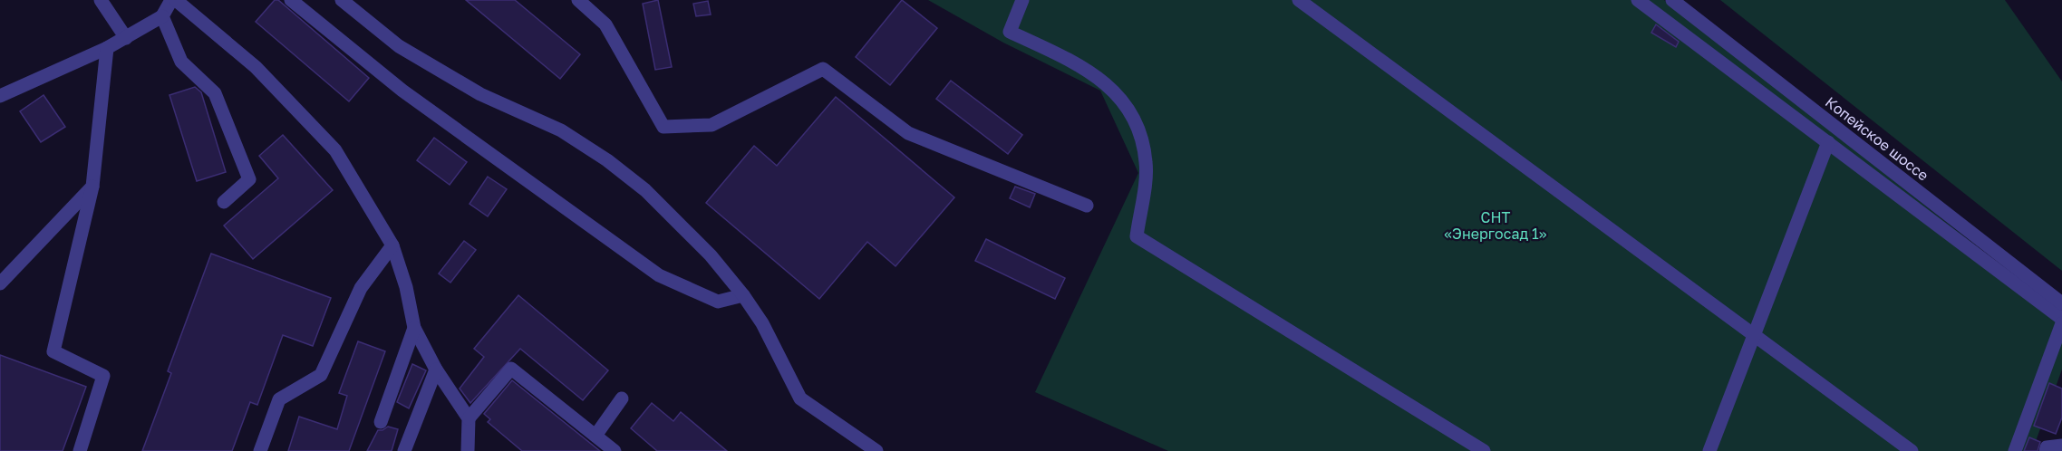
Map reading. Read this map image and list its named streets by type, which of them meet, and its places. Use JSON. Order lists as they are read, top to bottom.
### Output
{
  "streets": {
    "street": ["Копейское шоссе"]
  },
  "parks": ["СНТ «Энергосад 1»"]
}
